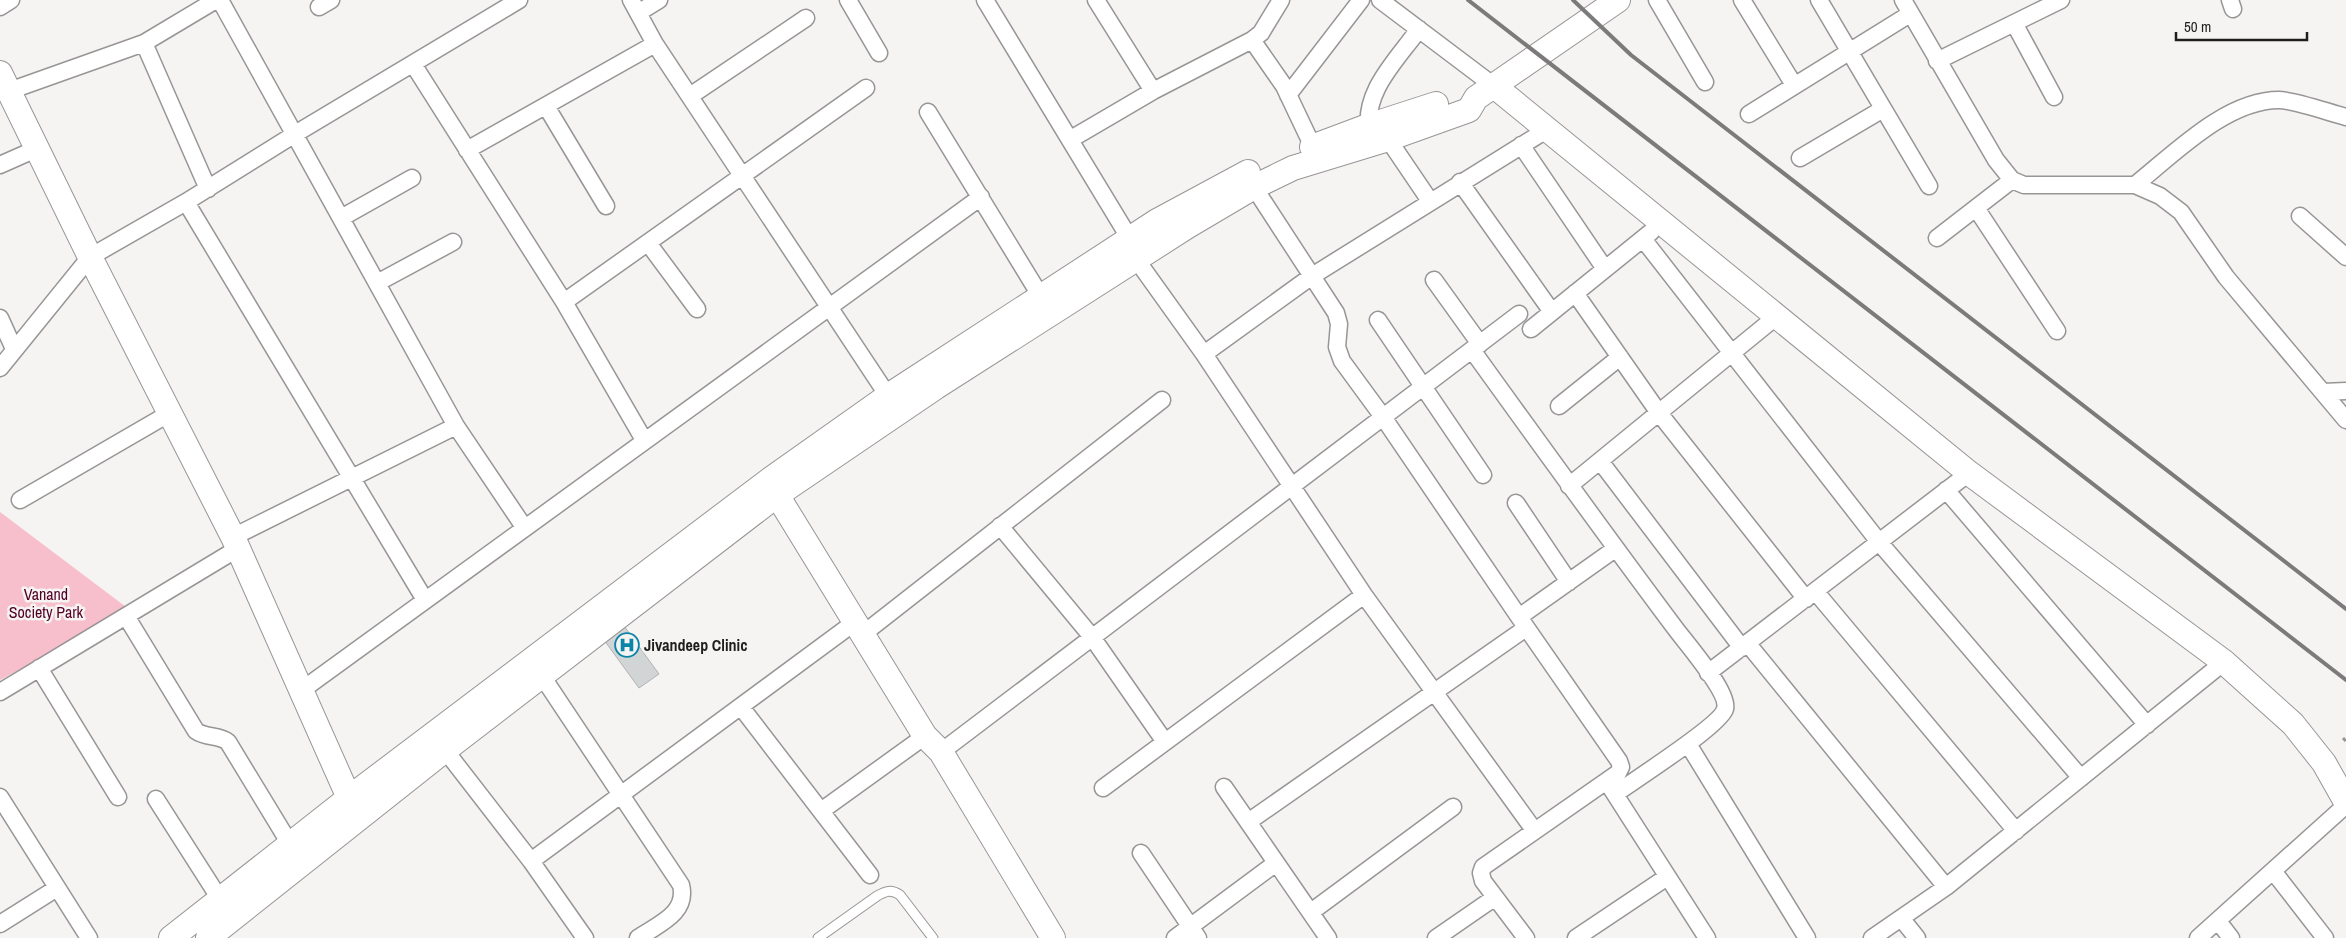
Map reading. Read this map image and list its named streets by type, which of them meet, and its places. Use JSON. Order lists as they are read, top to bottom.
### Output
{
  "parks": ["Vanand Society Park"],
  "places": {
    "hospital": ["Jivandeep Clinic"]
  },
  "scale_bar": "50 m"
}
